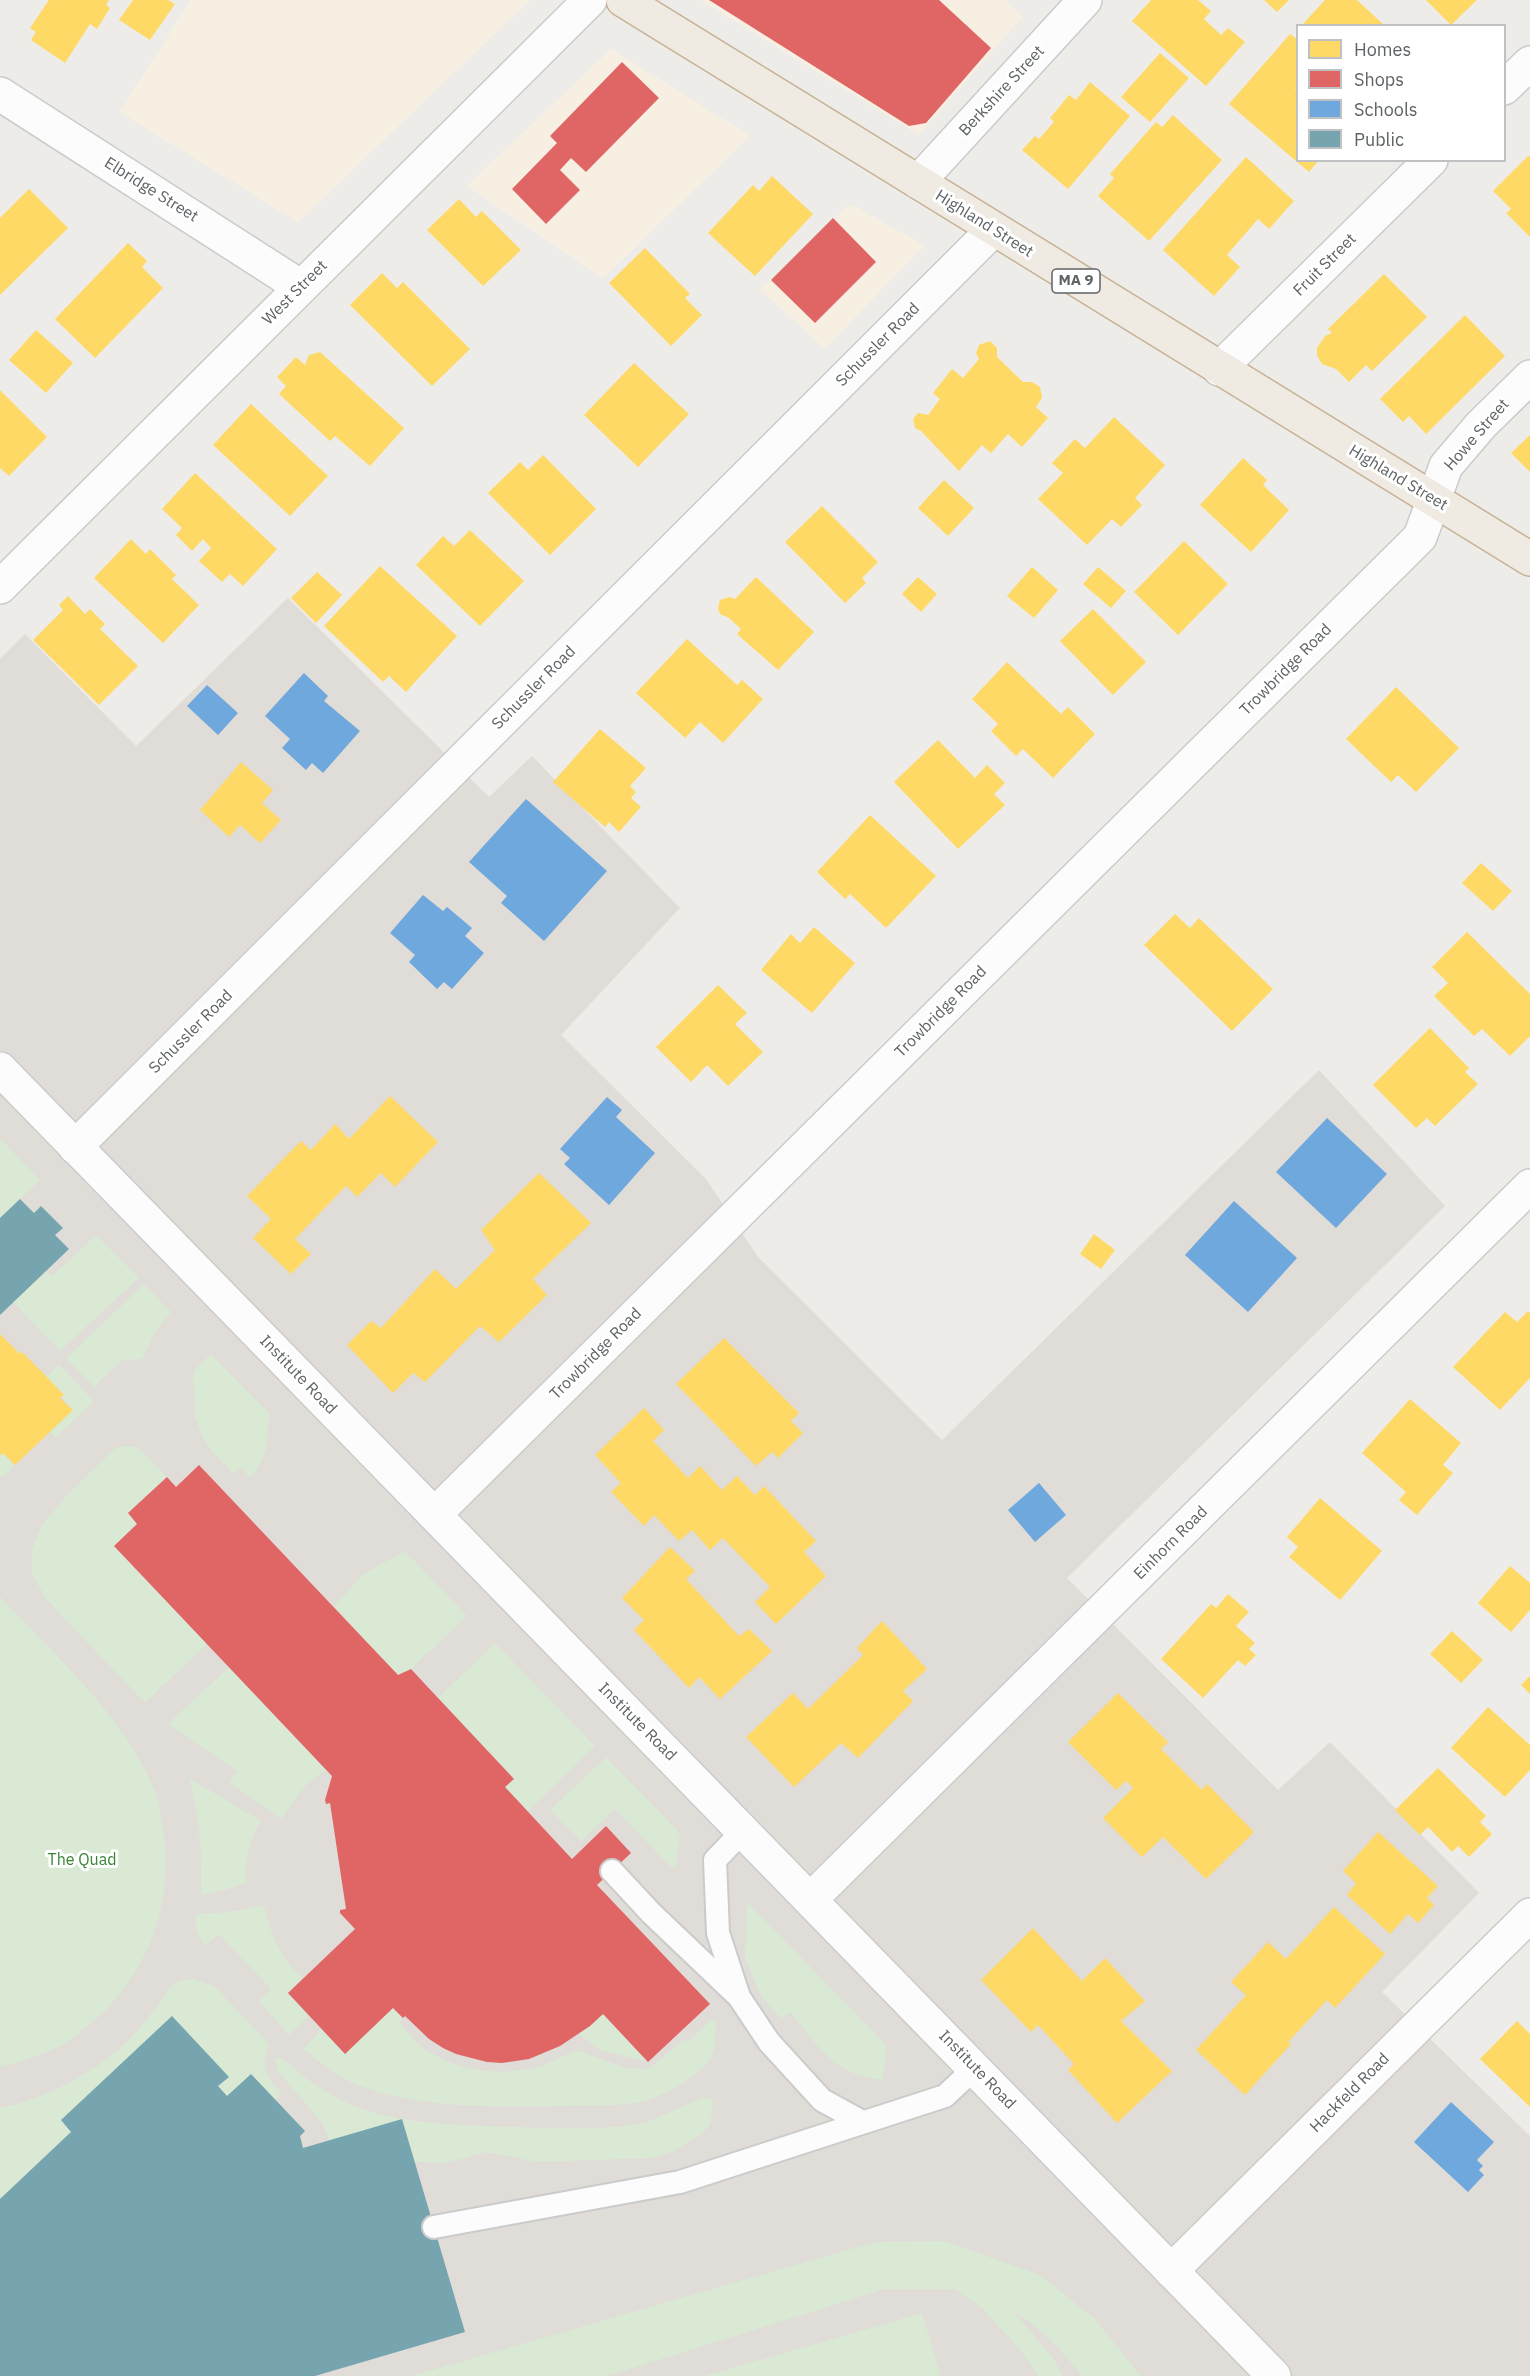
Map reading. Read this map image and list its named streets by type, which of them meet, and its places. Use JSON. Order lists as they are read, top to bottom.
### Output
{
  "streets": {
    "highway": ["Highland Street", "MA 9"],
    "street": [
      "Berkshire Street",
      "Elbridge Street",
      "Fruit Street",
      "West Street",
      "Schussler Road",
      "Howe Street",
      "Trowbridge Road",
      "Institute Road",
      "Einhorn Road",
      "Hackfeld Road"
    ]
  },
  "crossings": [
    ["Berkshire Street", "Highland Street"],
    ["Elbridge Street", "West Street"],
    ["Highland Street", "Fruit Street"],
    ["Highland Street", "Schussler Road"],
    ["Highland Street", "Howe Street"],
    ["Highland Street", "Trowbridge Road"],
    ["Schussler Road", "Institute Road"],
    ["Howe Street", "Trowbridge Road"],
    ["Trowbridge Road", "Institute Road"],
    ["Institute Road", "Einhorn Road"],
    ["Institute Road", "Hackfeld Road"]
  ],
  "parks": ["The Quad"],
  "legend": [
    "Homes",
    "Shops",
    "Schools",
    "Public"
  ]
}
